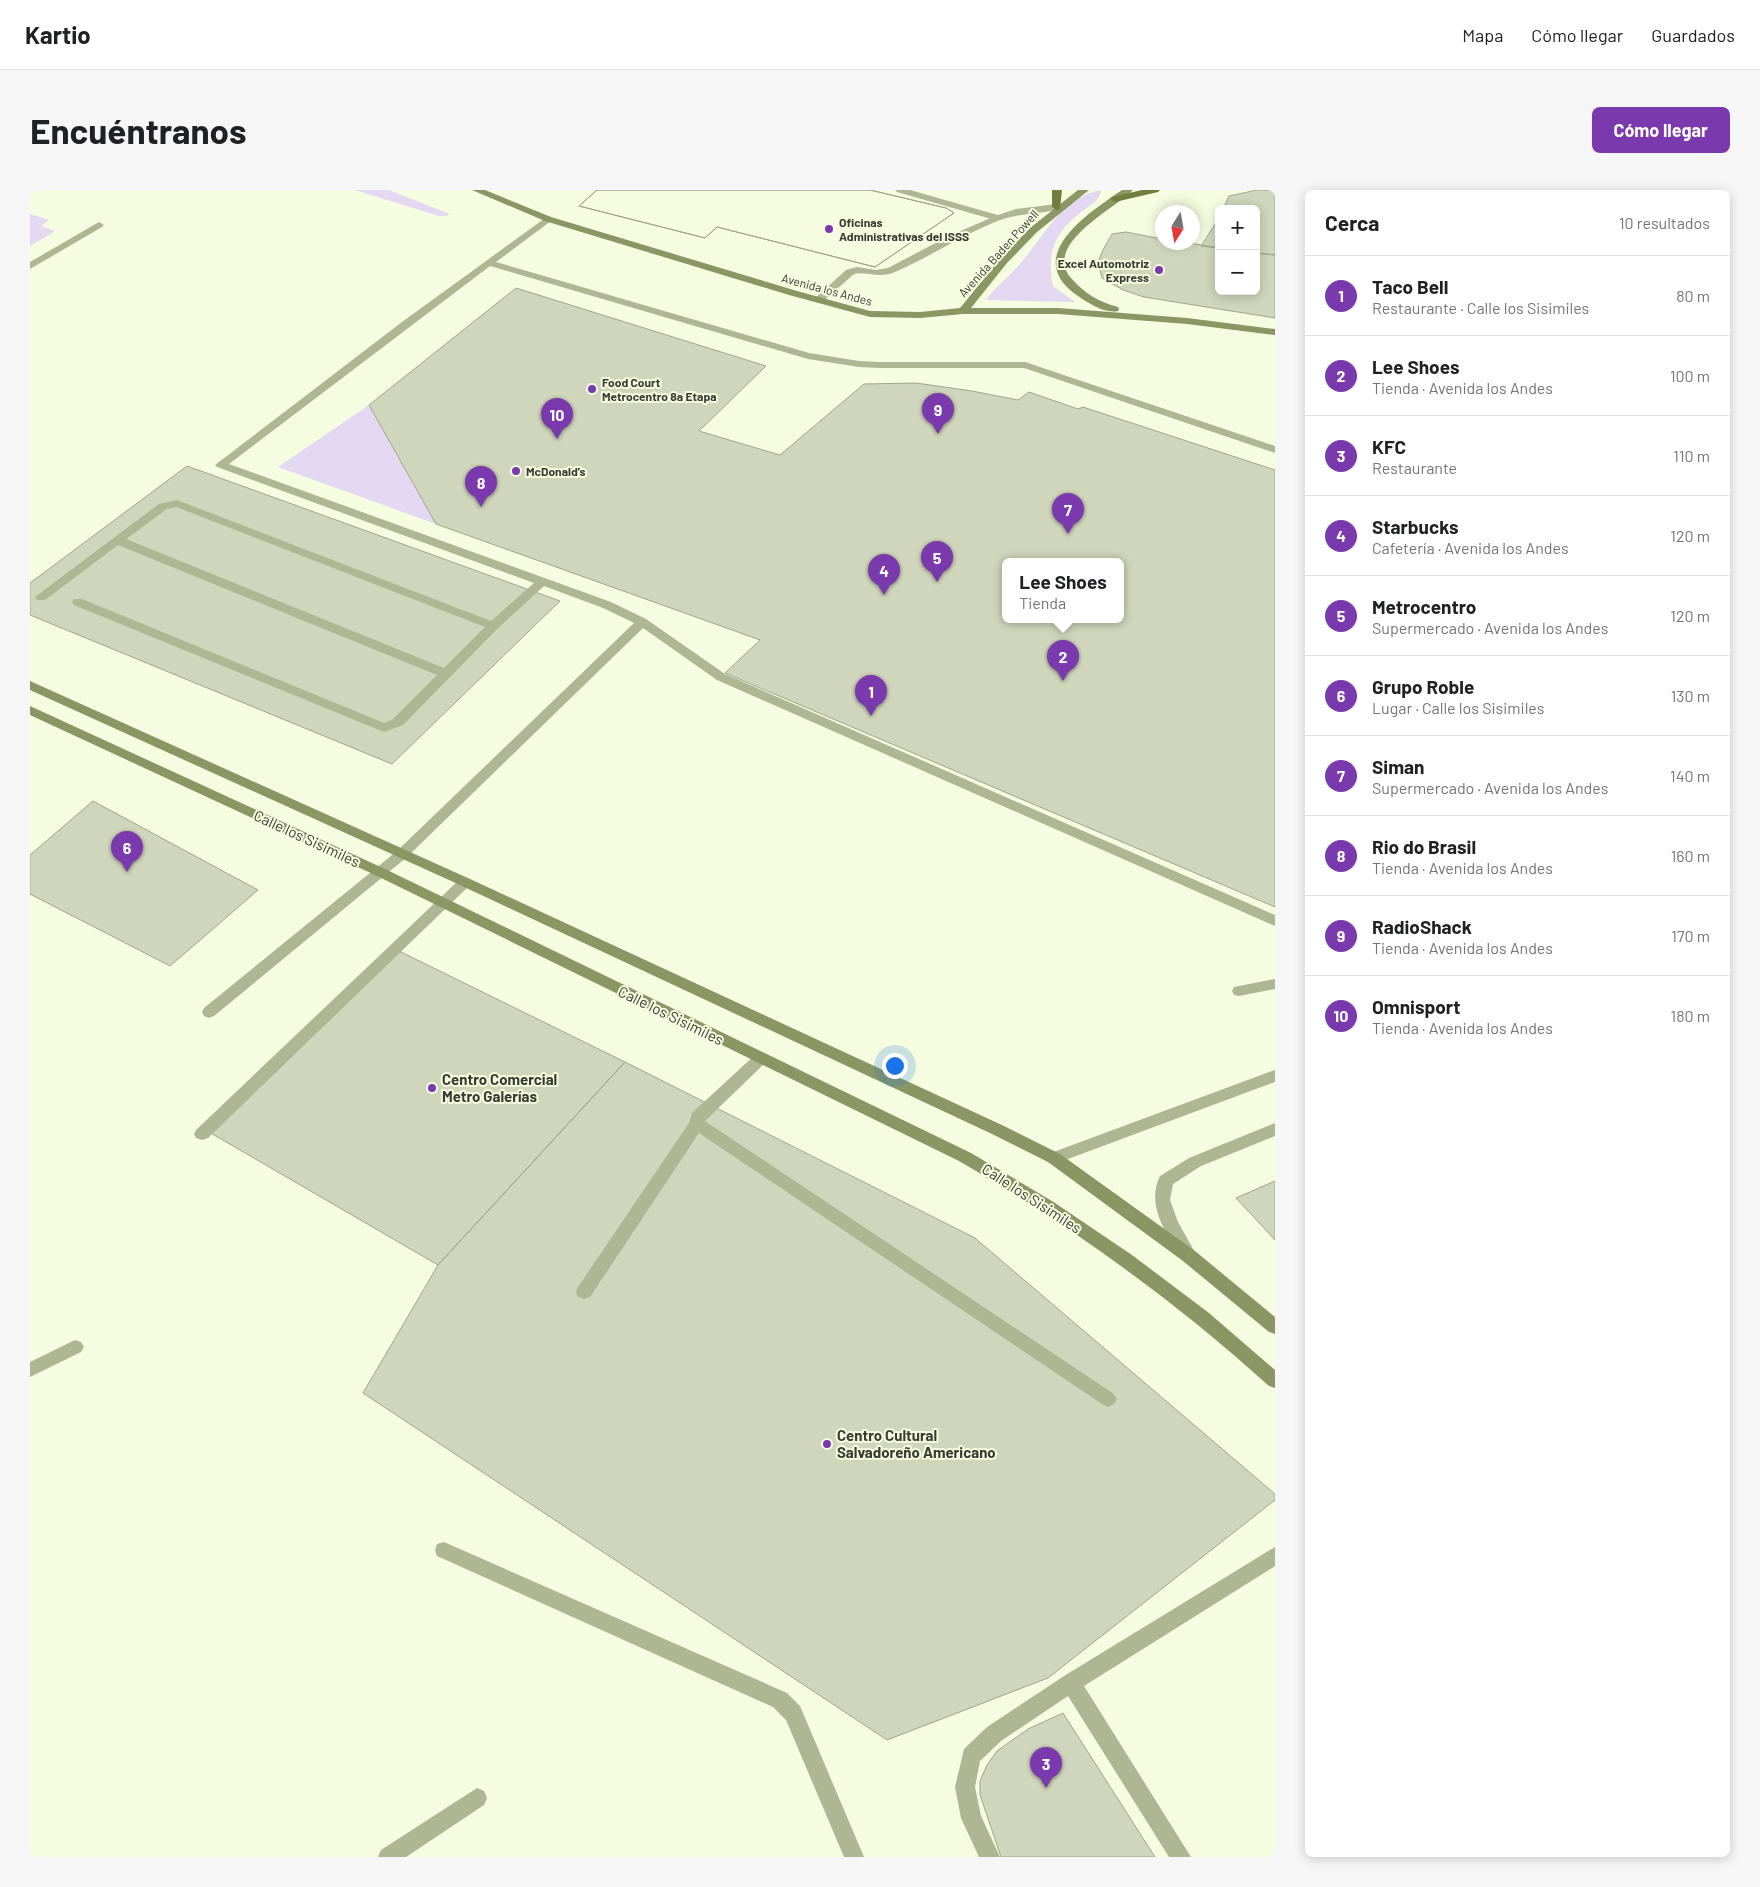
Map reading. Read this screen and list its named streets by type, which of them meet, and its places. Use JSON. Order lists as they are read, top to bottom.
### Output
{
  "streets": {
    "main road": ["Avenida Baden Powell", "Avenida los Andes", "Calle los Sisimiles"]
  },
  "crossings": [
    ["Avenida Baden Powell", "Avenida los Andes"]
  ],
  "places": [
    "Oficinas Administrativas del ISSS",
    "Excel Automotriz Express",
    "Food Court Metrocentro 8a Etapa",
    "McDonald's",
    "Centro Comercial Metro Galerías",
    "Centro Cultural Salvadoreño Americano"
  ],
  "north": "bottom",
  "page": {
    "header": "Kartio",
    "nav": ["Mapa", "Cómo llegar", "Guardados"],
    "buttons": "Cómo llegar",
    "title": "Encuéntranos",
    "heading": ["Cerca", "10 resultados"],
    "map_buttons": ["+", "−"],
    "list": [
      {
        "mark": "1",
        "name": "Taco Bell",
        "note": "Restaurante · Calle los Sisimiles",
        "value": "80 m"
      },
      {
        "mark": "2",
        "name": "Lee Shoes",
        "note": "Tienda · Avenida los Andes",
        "value": "100 m"
      },
      {
        "mark": "3",
        "name": "KFC",
        "note": "Restaurante",
        "value": "110 m"
      },
      {
        "mark": "4",
        "name": "Starbucks",
        "note": "Cafetería · Avenida los Andes",
        "value": "120 m"
      },
      {
        "mark": "5",
        "name": "Metrocentro",
        "note": "Supermercado · Avenida los Andes",
        "value": "120 m"
      },
      {
        "mark": "6",
        "name": "Grupo Roble",
        "note": "Lugar · Calle los Sisimiles",
        "value": "130 m"
      },
      {
        "mark": "7",
        "name": "Siman",
        "note": "Supermercado · Avenida los Andes",
        "value": "140 m"
      },
      {
        "mark": "8",
        "name": "Rio do Brasil",
        "note": "Tienda · Avenida los Andes",
        "value": "160 m"
      },
      {
        "mark": "9",
        "name": "RadioShack",
        "note": "Tienda · Avenida los Andes",
        "value": "170 m"
      },
      {
        "mark": "10",
        "name": "Omnisport",
        "note": "Tienda · Avenida los Andes",
        "value": "180 m"
      }
    ],
    "pins": [
      "9",
      "10",
      "8",
      "7",
      "5",
      "4",
      "2",
      "1",
      "6",
      "3"
    ],
    "popup": ["Lee Shoes", "Tienda"]
  }
}
